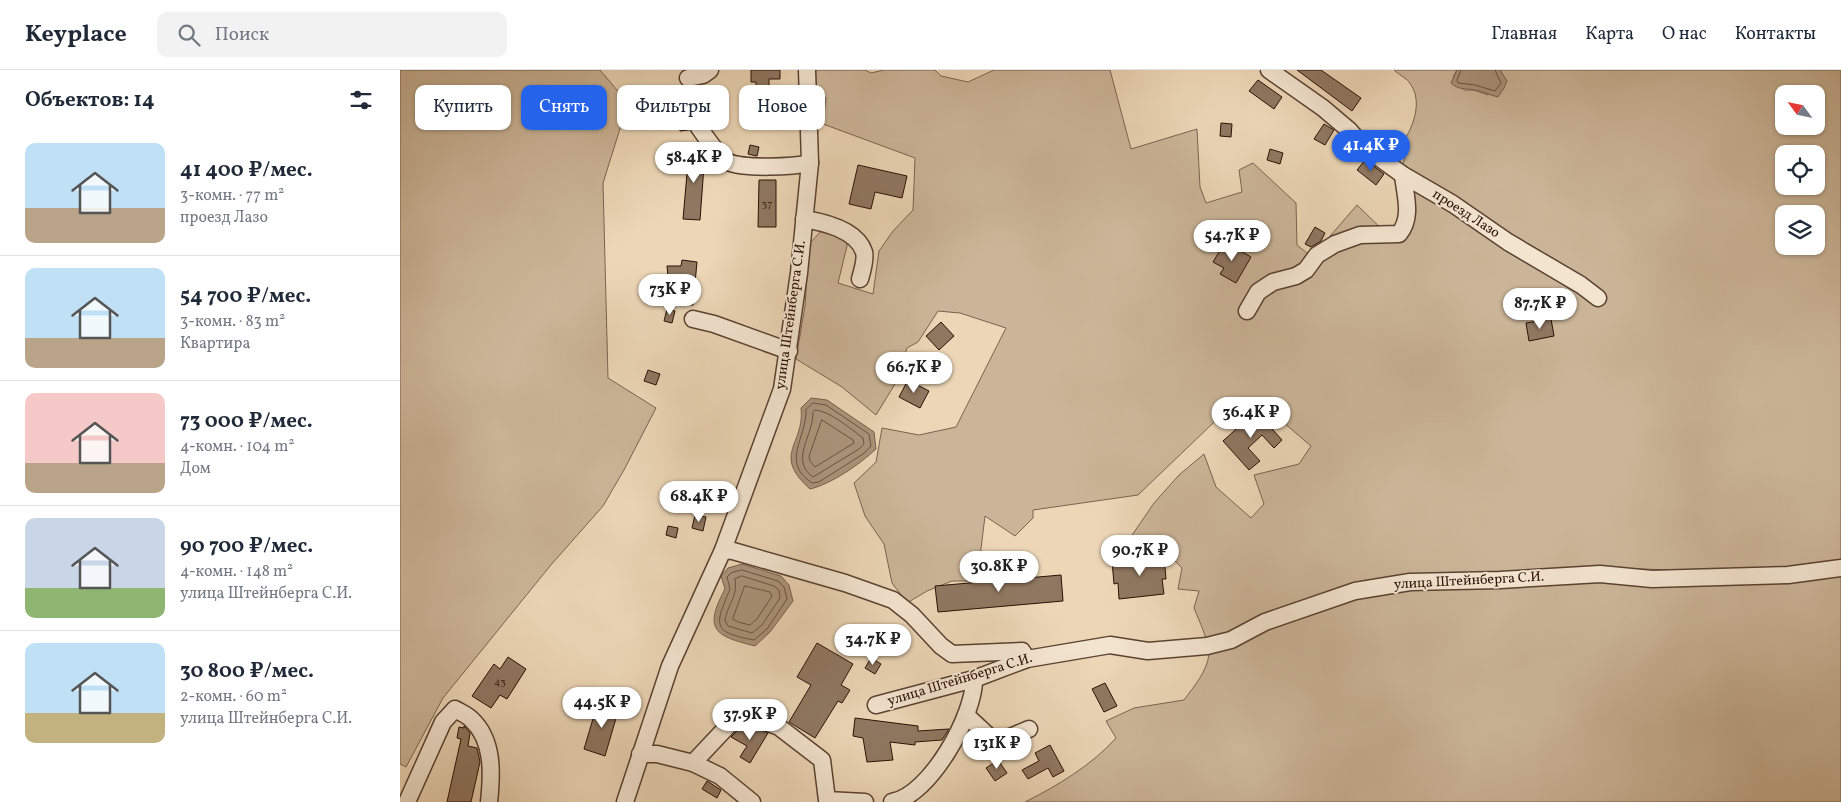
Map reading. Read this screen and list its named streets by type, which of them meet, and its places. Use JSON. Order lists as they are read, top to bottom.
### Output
{
  "streets": {
    "street": ["проезд Лазо", "улица Штейнберга С.И."]
  },
  "house_numbers": ["37", "43"],
  "north": "top left",
  "page": {
    "header": "Keyplace",
    "search": "Поиск",
    "nav": [
      "Главная",
      "Карта",
      "О нас",
      "Контакты"
    ],
    "heading": "Объектов: 14",
    "chip": [
      "Купить",
      "Снять",
      "Фильтры",
      "Новое"
    ],
    "list": [
      {
        "name": "41 400 ₽/мес.",
        "note": "3-комн. · 77 m² · проезд Лазо"
      },
      {
        "name": "54 700 ₽/мес.",
        "note": "3-комн. · 83 m² · Квартира"
      },
      {
        "name": "73 000 ₽/мес.",
        "note": "4-комн. · 104 m² · Дом"
      },
      {
        "name": "90 700 ₽/мес.",
        "note": "4-комн. · 148 m² · улица Штейнберга С.И."
      },
      {
        "name": "30 800 ₽/мес.",
        "note": "2-комн. · 60 m² · улица Штейнберга С.И."
      }
    ],
    "price": [
      "41.4K ₽",
      "58.4K ₽",
      "54.7K ₽",
      "73K ₽",
      "87.7K ₽",
      "66.7K ₽",
      "36.4K ₽",
      "68.4K ₽",
      "90.7K ₽",
      "30.8K ₽",
      "34.7K ₽",
      "44.5K ₽",
      "37.9K ₽",
      "131K ₽"
    ]
  }
}
